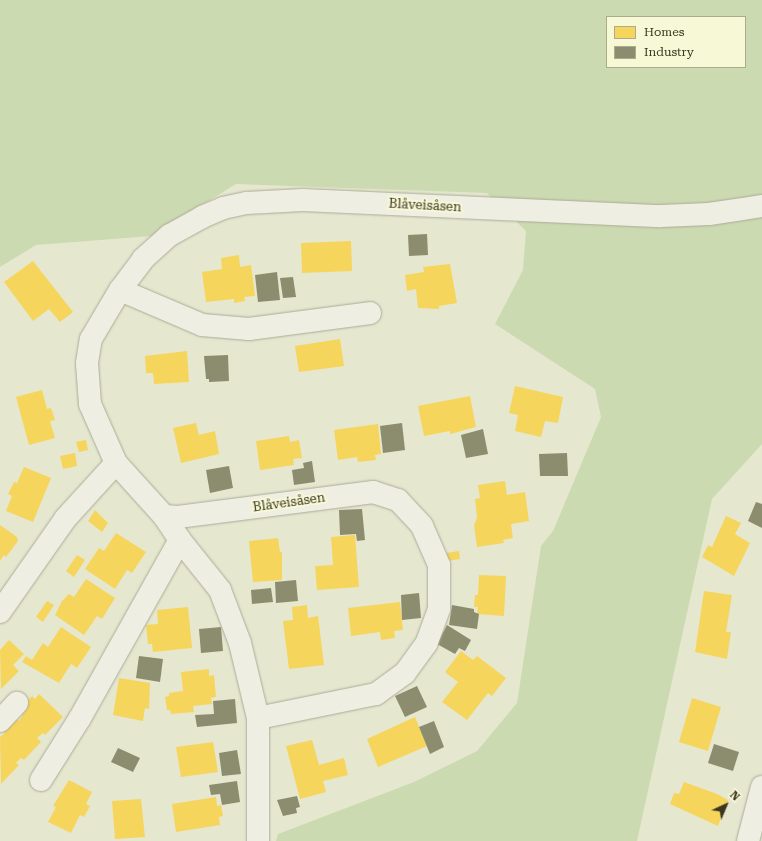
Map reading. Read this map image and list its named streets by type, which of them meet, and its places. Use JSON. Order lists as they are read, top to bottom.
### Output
{
  "streets": {
    "street": ["Blåveisåsen"]
  },
  "legend": ["Homes", "Industry"],
  "north": "top right"
}
